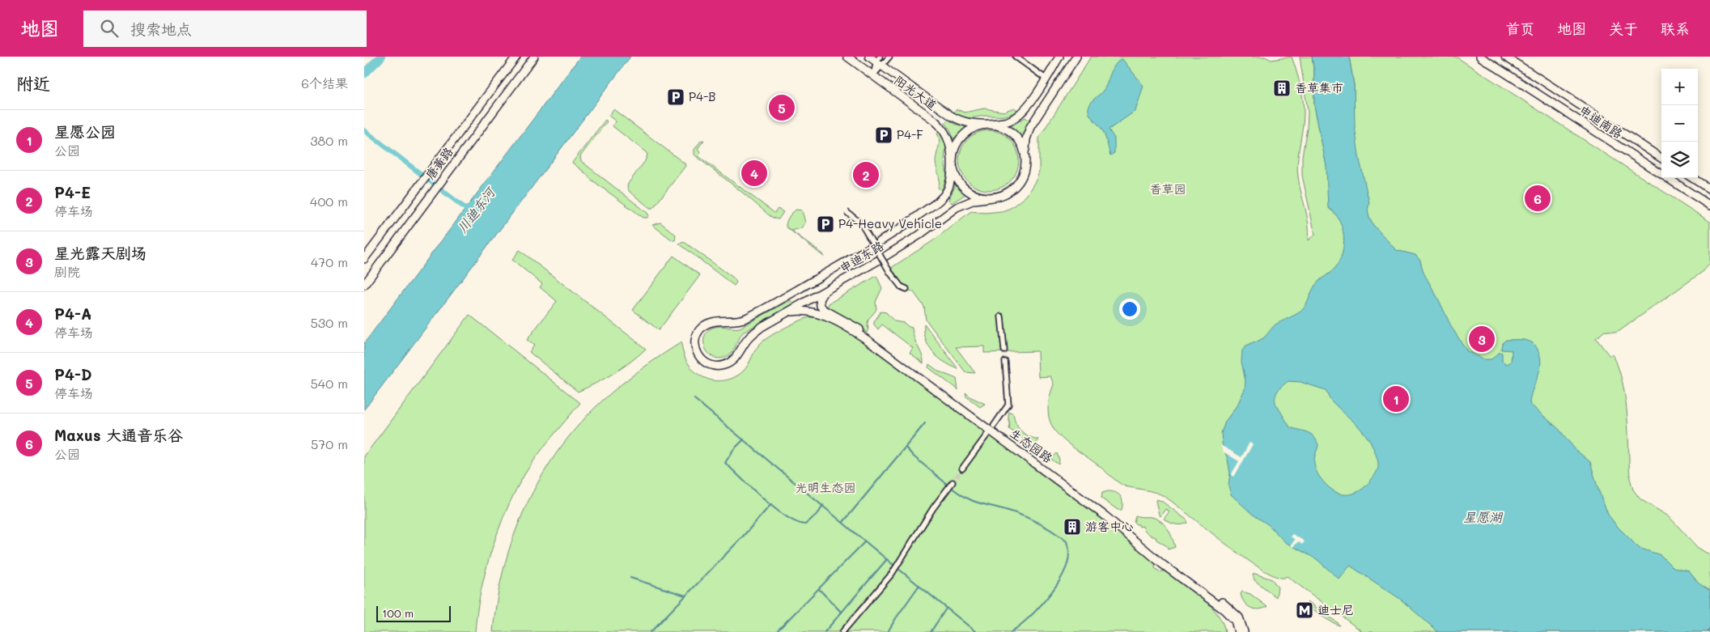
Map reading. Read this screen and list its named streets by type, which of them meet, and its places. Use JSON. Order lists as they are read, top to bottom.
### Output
{
  "streets": {
    "street": [
      "阳光大道",
      "申迪南路",
      "唐黄路",
      "申迪东路",
      "生态园路"
    ]
  },
  "crossings": [
    ["阳光大道", "申迪东路"],
    ["申迪东路", "生态园路"]
  ],
  "water": ["川迪东河", "星愿湖"],
  "parks": ["香草园", "光明生态园"],
  "places": {
    "building": ["香草集市", "游客中心"],
    "parking": ["P4-B", "P4-F", "P4-Heavy Vehicle"],
    "metro station": ["迪士尼"]
  },
  "scale_bar": "100 m",
  "page": {
    "header": "地图",
    "search": "搜索地点",
    "nav": [
      "首页",
      "地图",
      "关于",
      "联系"
    ],
    "heading": ["附近", "6个结果"],
    "map_buttons": ["+", "−"],
    "pins": [
      "5",
      "4",
      "2",
      "6",
      "3",
      "1"
    ],
    "list": [
      {
        "mark": "1",
        "name": "星愿公园",
        "note": "公园",
        "value": "380 m"
      },
      {
        "mark": "2",
        "name": "P4-E",
        "note": "停车场",
        "value": "400 m"
      },
      {
        "mark": "3",
        "name": "星光露天剧场",
        "note": "剧院",
        "value": "470 m"
      },
      {
        "mark": "4",
        "name": "P4-A",
        "note": "停车场",
        "value": "530 m"
      },
      {
        "mark": "5",
        "name": "P4-D",
        "note": "停车场",
        "value": "540 m"
      },
      {
        "mark": "6",
        "name": "Maxus 大通音乐谷",
        "note": "公园",
        "value": "570 m"
      }
    ],
    "scale": "100 m"
  }
}
